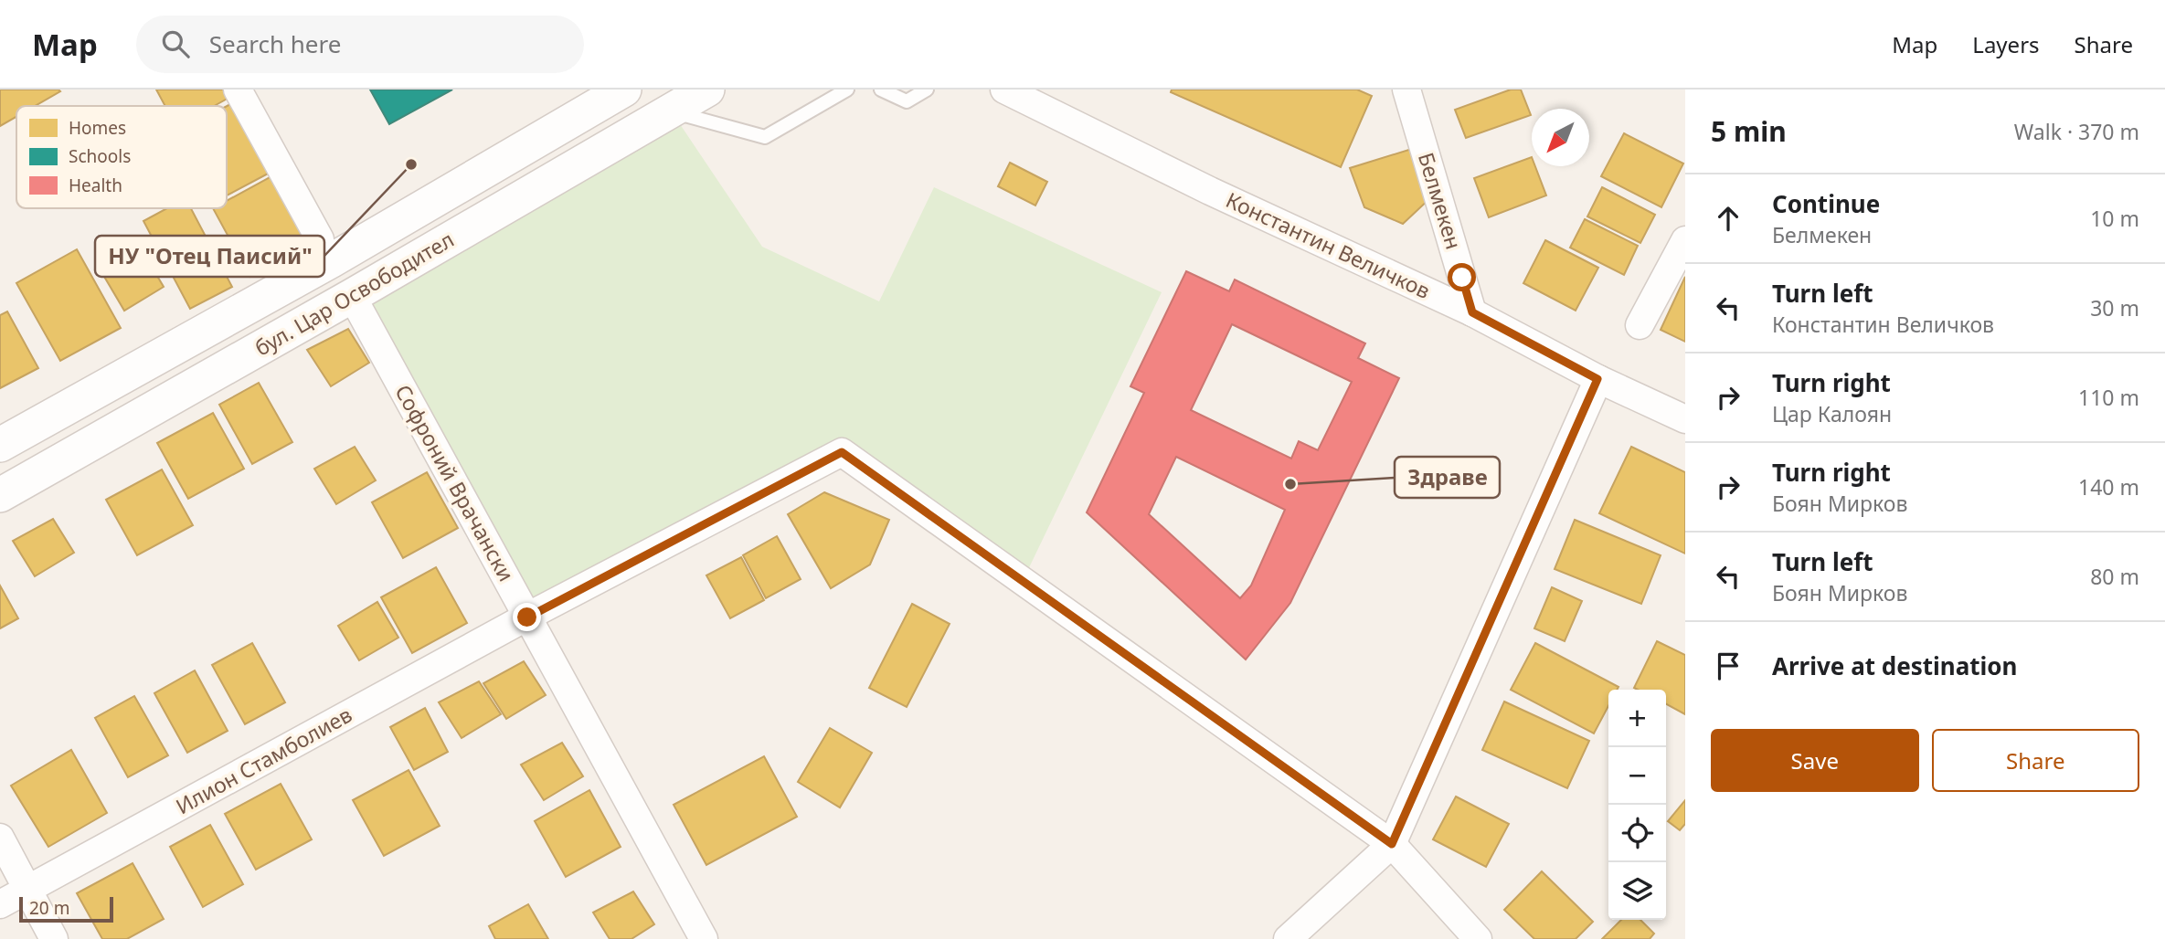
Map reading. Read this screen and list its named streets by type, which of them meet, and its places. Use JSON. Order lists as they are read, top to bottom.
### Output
{
  "streets": {
    "street": [
      "Белмекен",
      "Константин Величков",
      "бул. Цар Освободител",
      "Софроний Врачански",
      "Илион Стамболиев"
    ]
  },
  "crossings": [
    ["Белмекен", "Константин Величков"],
    ["бул. Цар Освободител", "Софроний Врачански"],
    ["Софроний Врачански", "Илион Стамболиев"]
  ],
  "places": ["НУ \"Отец Паисий\"", "Здраве"],
  "legend": ["Homes", "Schools", "Health"],
  "scale_bar": "20 m",
  "north": "bottom left",
  "page": {
    "header": "Map",
    "search": "Search here",
    "nav": ["Map", "Layers", "Share"],
    "heading": ["5 min", "Walk · 370 m"],
    "list": [
      ["Continue", "Белмекен", "10 m"],
      ["Turn left", "Константин Величков", "30 m"],
      ["Turn right", "Цар Калоян", "110 m"],
      ["Turn right", "Боян Мирков", "140 m"],
      ["Turn left", "Боян Мирков", "80 m"],
      "Arrive at destination"
    ],
    "map_buttons": ["+", "−"],
    "buttons": ["Save", "Share"],
    "scale": "20 m"
  }
}
